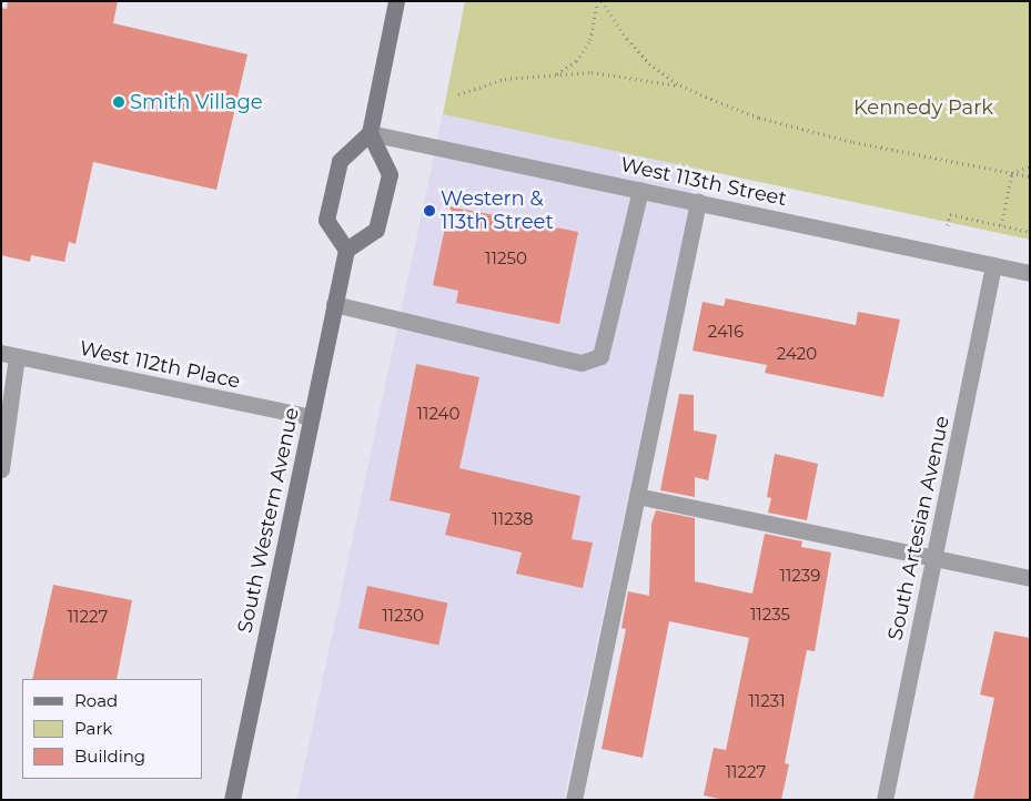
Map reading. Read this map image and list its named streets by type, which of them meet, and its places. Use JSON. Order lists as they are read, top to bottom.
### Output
{
  "streets": {
    "main road": ["South Western Avenue"],
    "street": ["West 113th Street", "West 112th Place", "South Artesian Avenue"]
  },
  "crossings": [
    ["West 113th Street", "South Artesian Avenue"],
    ["West 112th Place", "South Western Avenue"]
  ],
  "parks": ["Kennedy Park"],
  "places": ["Smith Village", "Western & 113th Street"],
  "house_numbers": [
    "11250",
    "2416",
    "2420",
    "11240",
    "11238",
    "11239",
    "11235",
    "11230",
    "11227",
    "11231",
    "11227"
  ],
  "legend": ["Road", "Park", "Building"]
}
